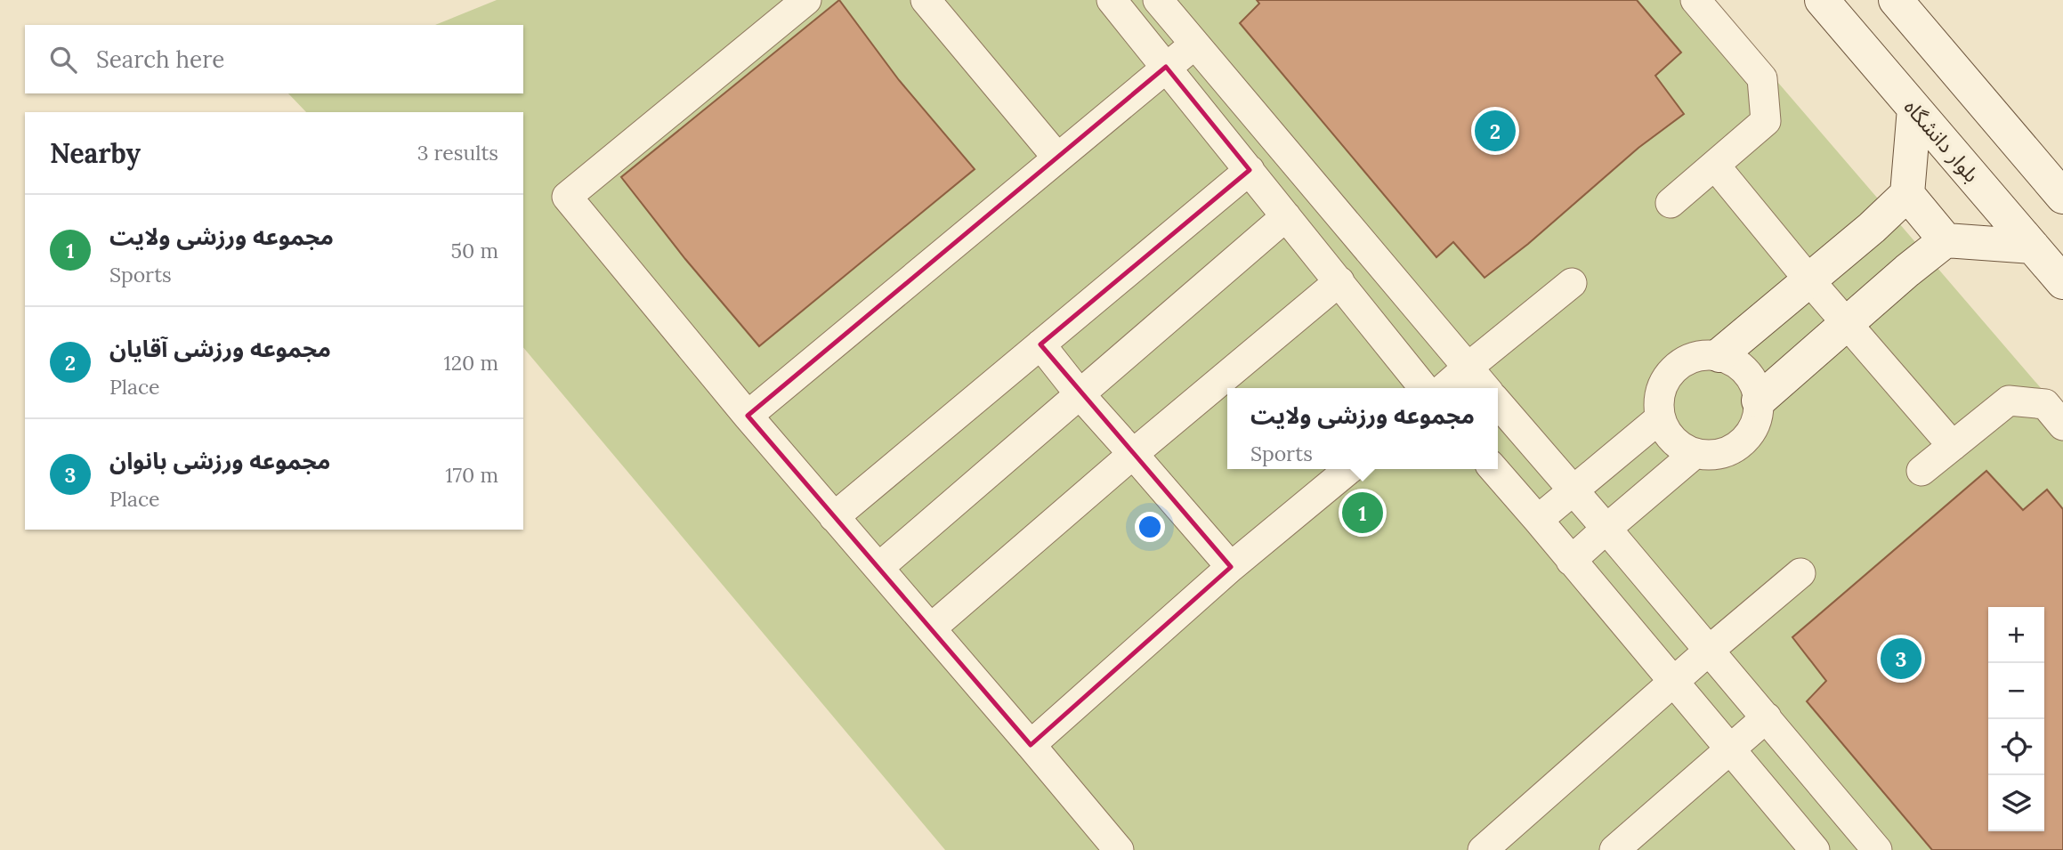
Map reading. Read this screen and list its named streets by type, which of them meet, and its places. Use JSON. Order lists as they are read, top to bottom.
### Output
{
  "streets": {
    "street": ["بلوار دانشگاه"]
  },
  "page": {
    "search": "Search here",
    "pins": ["2", "1", "3"],
    "heading": ["Nearby", "3 results"],
    "list": [
      {
        "mark": "1",
        "name": "مجموعه ورزشی ولایت",
        "note": "Sports",
        "value": "50 m"
      },
      {
        "mark": "2",
        "name": "مجموعه ورزشی آقایان",
        "note": "Place",
        "value": "120 m"
      },
      {
        "mark": "3",
        "name": "مجموعه ورزشی بانوان",
        "note": "Place",
        "value": "170 m"
      }
    ],
    "popup": ["مجموعه ورزشی ولایت", "Sports"],
    "map_buttons": ["+", "−"]
  }
}
